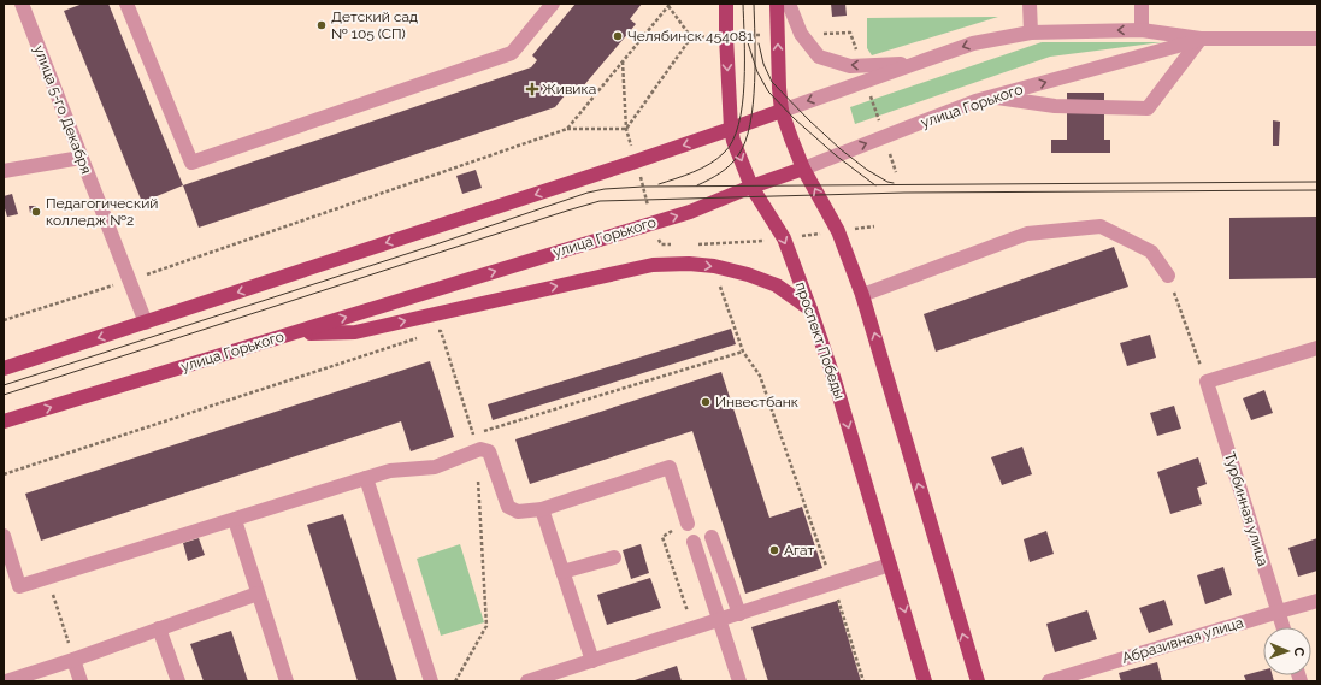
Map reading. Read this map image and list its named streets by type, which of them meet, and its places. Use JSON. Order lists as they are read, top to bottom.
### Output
{
  "streets": {
    "main road": ["улица Горького", "проспект Победы"],
    "street": ["улица 5-го Декабря", "Турбинная улица", "Абразивная улица"]
  },
  "crossings": [
    ["улица Горького", "улица 5-го Декабря"],
    ["улица Горького", "проспект Победы"],
    ["Турбинная улица", "Абразивная улица"]
  ],
  "places": {
    "other": [
      "Детский сад № 105 (СП)",
      "Челябинск 454081",
      "Педагогический колледж №2",
      "Инвестбанк",
      "Агат"
    ],
    "health": ["Живика"]
  },
  "north": "right"
}
